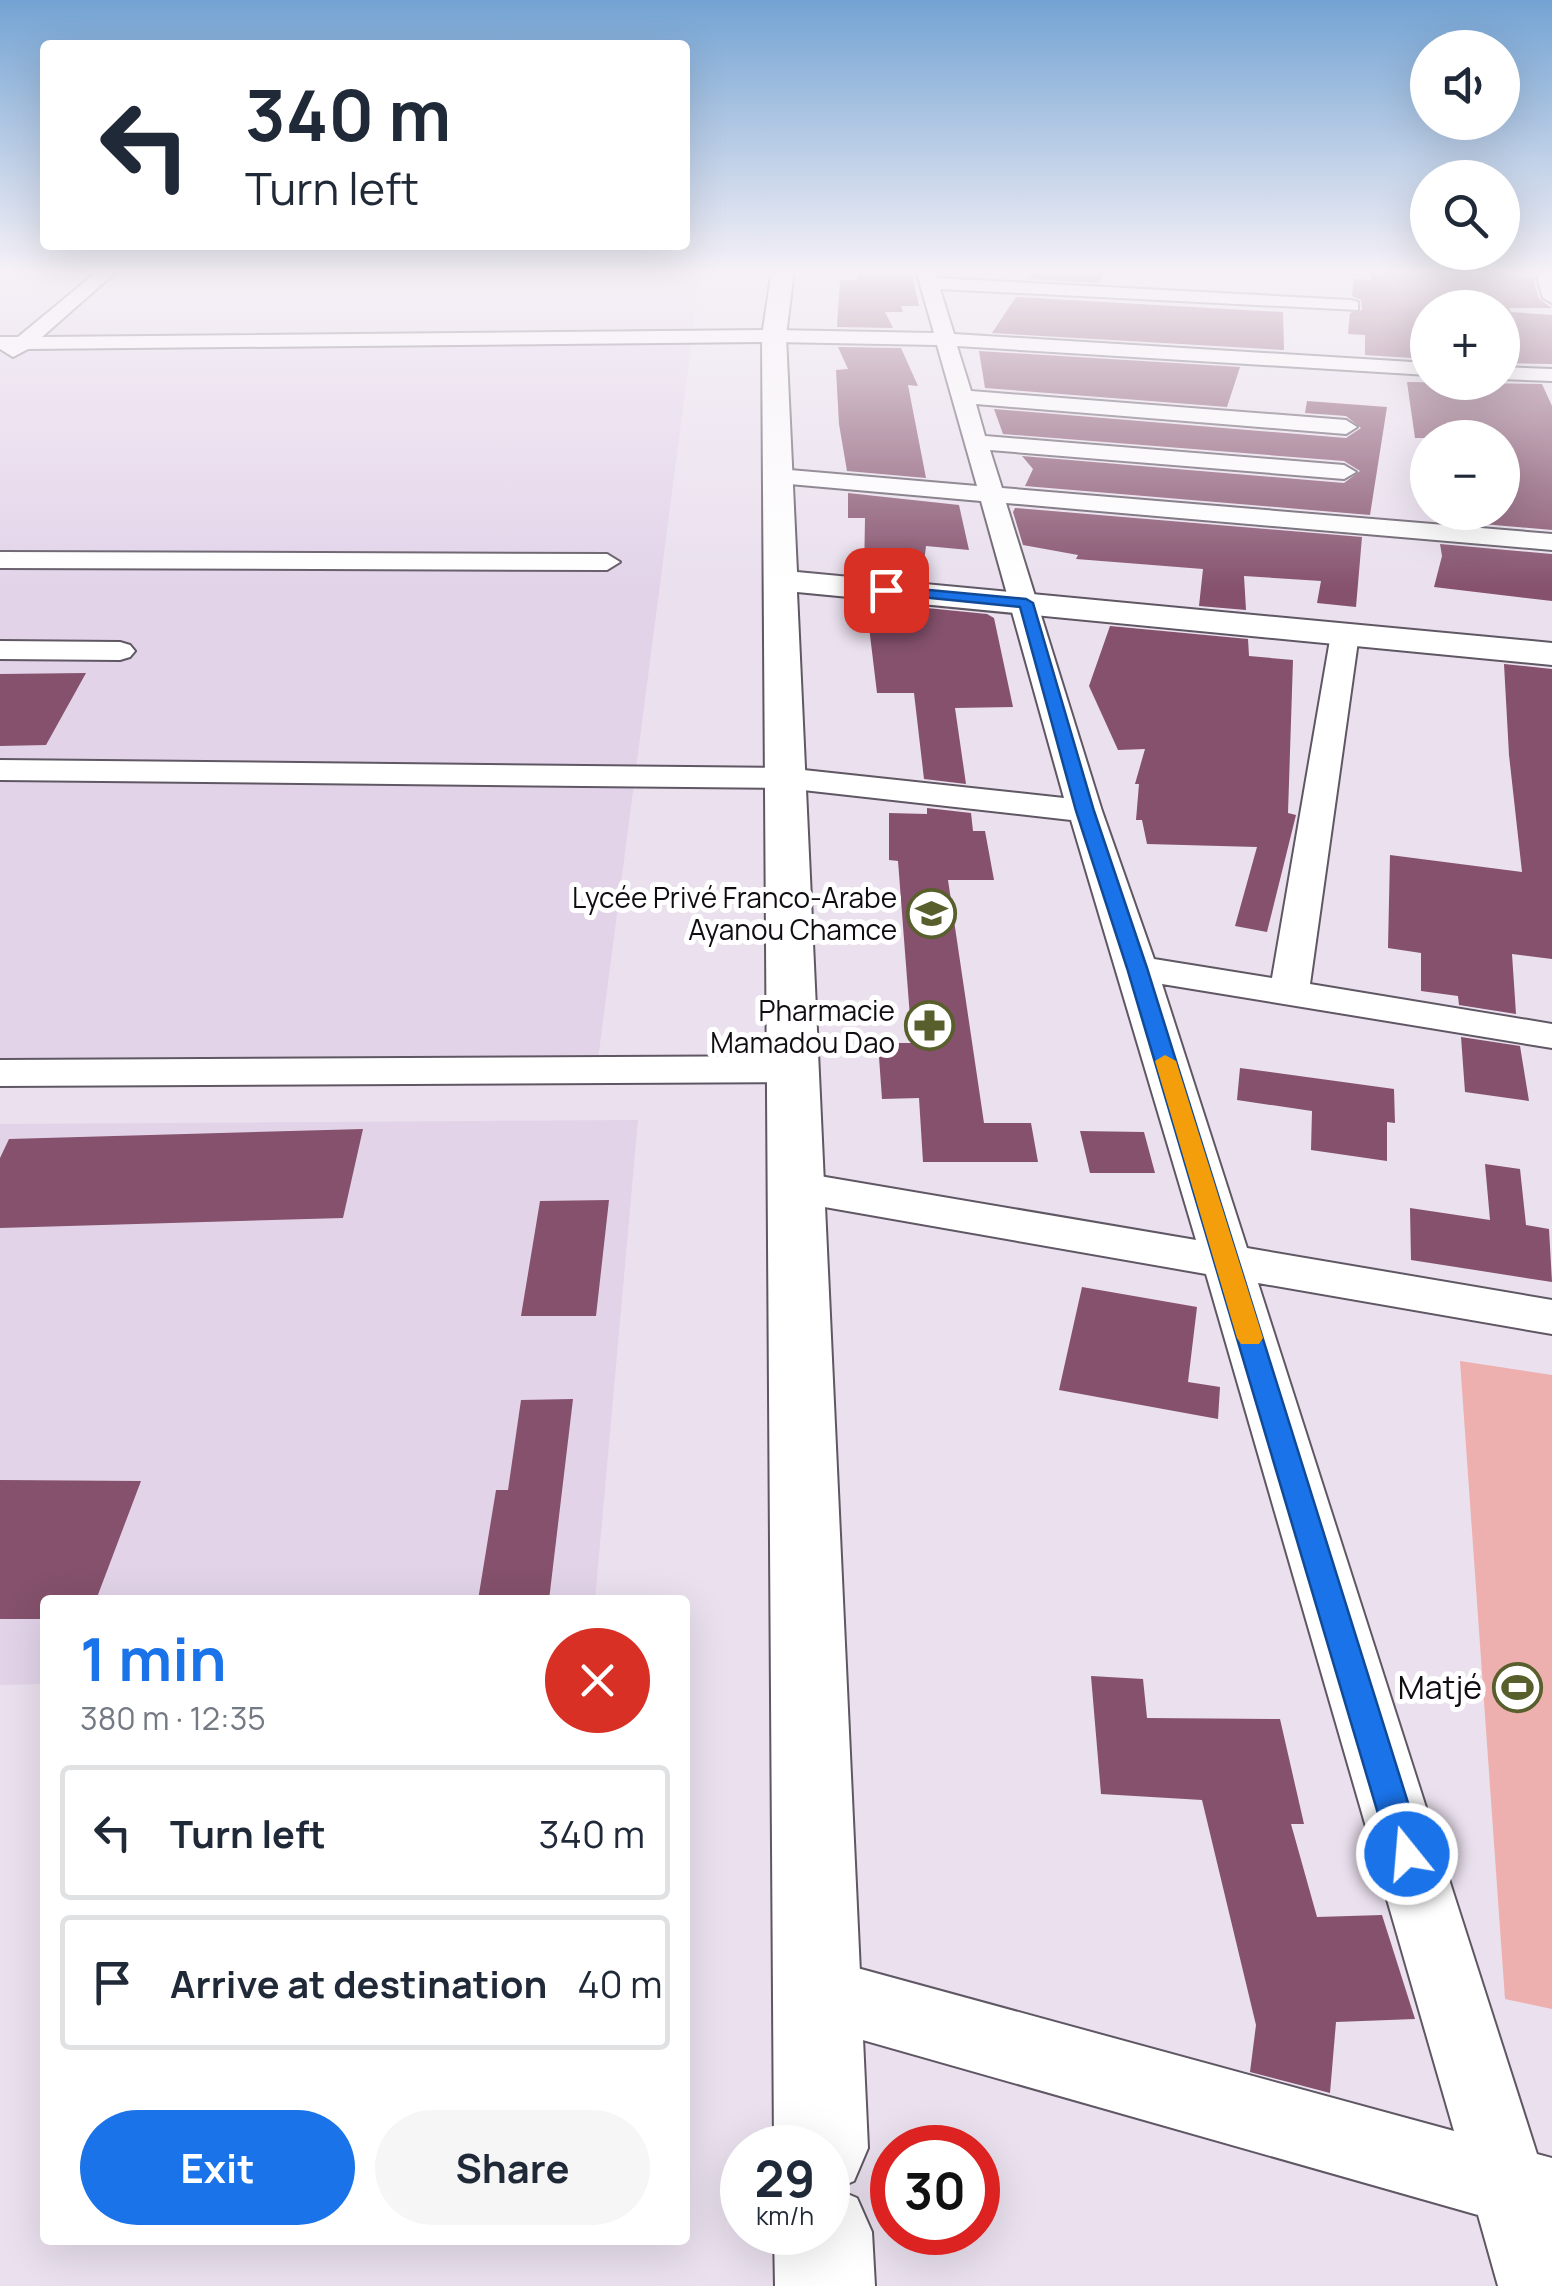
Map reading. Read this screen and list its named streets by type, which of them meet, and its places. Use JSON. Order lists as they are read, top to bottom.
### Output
{
  "places": {
    "school or university": ["Lycée Privé Franco-Arabe Ayanou Chamce"],
    "pharmacy": ["Pharmacie Mamadou Dao"],
    "sports": ["Matjé"]
  },
  "page": {
    "map_buttons": ["+", "−"],
    "turn": ["340 m", "Turn left"],
    "heading": ["1 min", "380 m · 12:35"],
    "list": [
      {
        "name": "Turn left",
        "value": "340 m"
      },
      {
        "name": "Arrive at destination",
        "value": "40 m"
      }
    ],
    "buttons": ["Exit", "Share"],
    "speed": "29 km/h",
    "limit": "30"
  }
}
